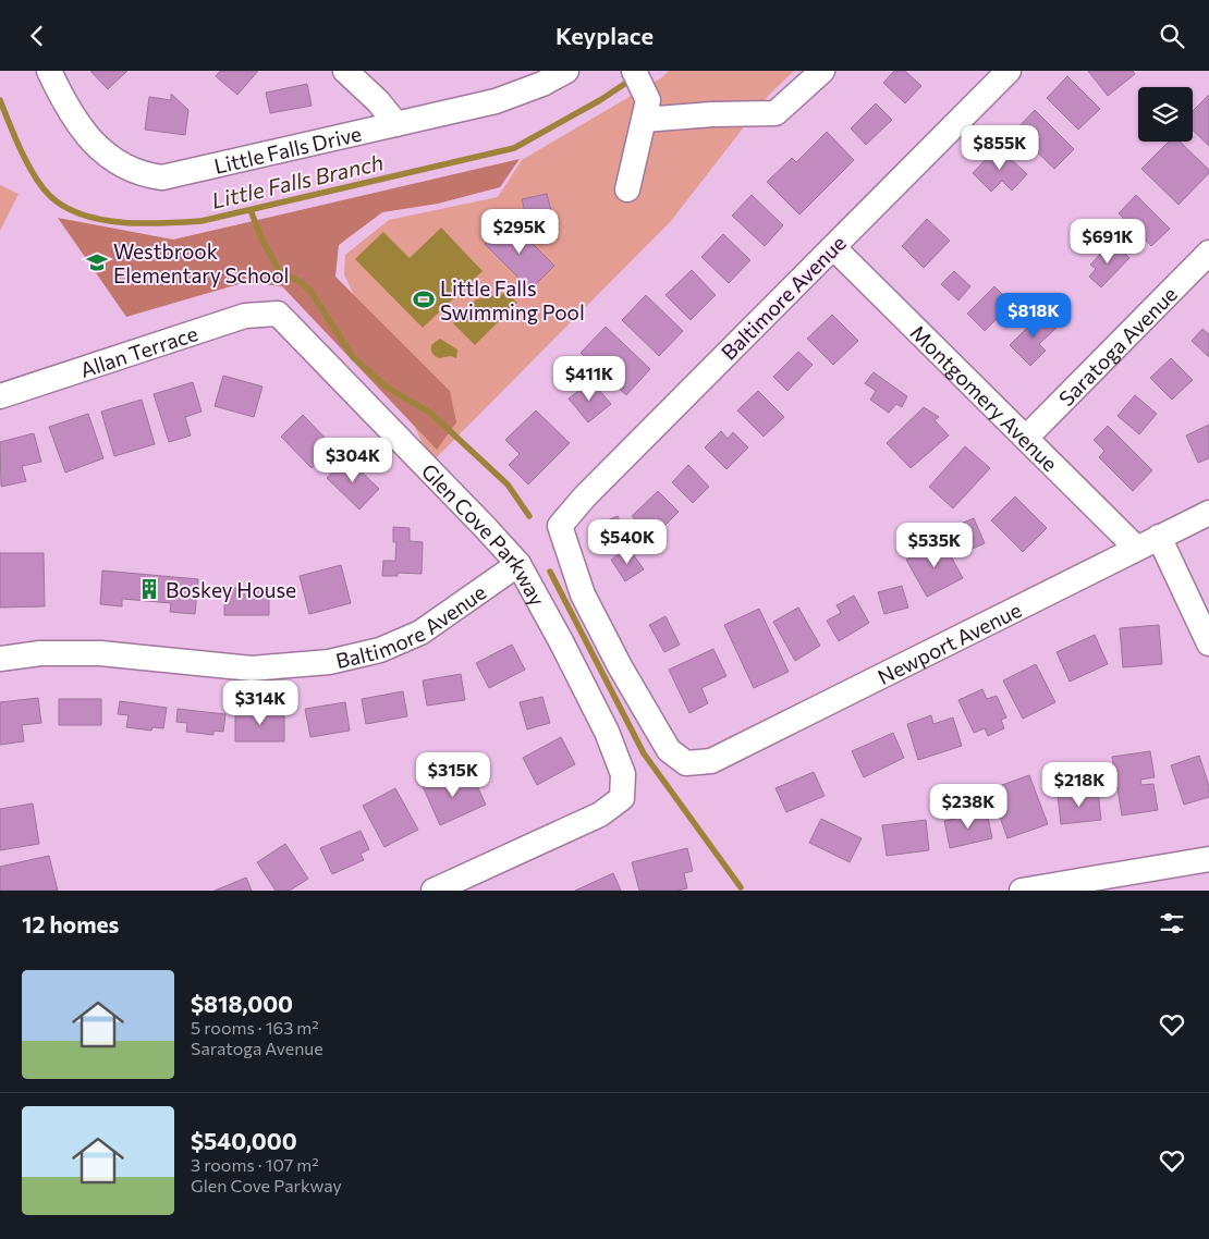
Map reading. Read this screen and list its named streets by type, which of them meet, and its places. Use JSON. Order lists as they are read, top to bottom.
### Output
{
  "streets": {
    "street": [
      "Little Falls Drive",
      "Baltimore Avenue",
      "Saratoga Avenue",
      "Allan Terrace",
      "Montgomery Avenue",
      "Glen Cove Parkway",
      "Newport Avenue"
    ]
  },
  "crossings": [
    ["Baltimore Avenue", "Montgomery Avenue"],
    ["Baltimore Avenue", "Glen Cove Parkway"],
    ["Baltimore Avenue", "Newport Avenue"],
    ["Saratoga Avenue", "Montgomery Avenue"],
    ["Allan Terrace", "Glen Cove Parkway"],
    ["Montgomery Avenue", "Newport Avenue"]
  ],
  "water": ["Little Falls Branch"],
  "places": {
    "school or university": ["Westbrook Elementary School"],
    "sports": ["Little Falls Swimming Pool"],
    "building": ["Boskey House"]
  },
  "page": {
    "header": "Keyplace",
    "price": [
      "$855K",
      "$295K",
      "$691K",
      "$818K",
      "$411K",
      "$304K",
      "$540K",
      "$535K",
      "$314K",
      "$315K",
      "$218K",
      "$238K"
    ],
    "heading": "12 homes",
    "list": [
      {
        "name": "$818,000",
        "note": "5 rooms · 163 m² · Saratoga Avenue"
      },
      {
        "name": "$540,000",
        "note": "3 rooms · 107 m² · Glen Cove Parkway"
      }
    ]
  }
}
